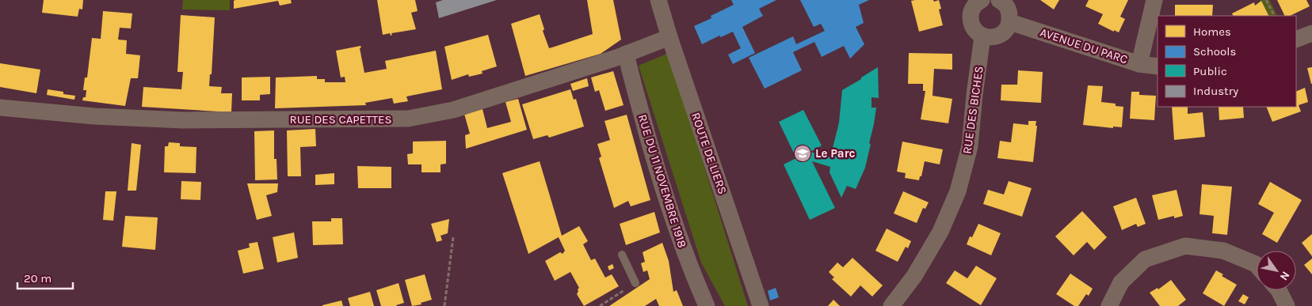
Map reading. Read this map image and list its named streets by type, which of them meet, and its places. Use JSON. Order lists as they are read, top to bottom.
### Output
{
  "streets": {
    "street": [
      "AVENUE DU PARC",
      "RUE DES BICHES",
      "RUE DES CAPETTES",
      "ROUTE DE LIERS",
      "RUE DU 11 NOVEMBRE 1918"
    ]
  },
  "crossings": [
    ["RUE DES CAPETTES", "ROUTE DE LIERS"],
    ["RUE DES CAPETTES", "RUE DU 11 NOVEMBRE 1918"]
  ],
  "places": {
    "school or university": ["Le Parc"]
  },
  "legend": [
    "Homes",
    "Schools",
    "Public",
    "Industry"
  ],
  "scale_bar": "20 m",
  "north": "bottom right"
}
